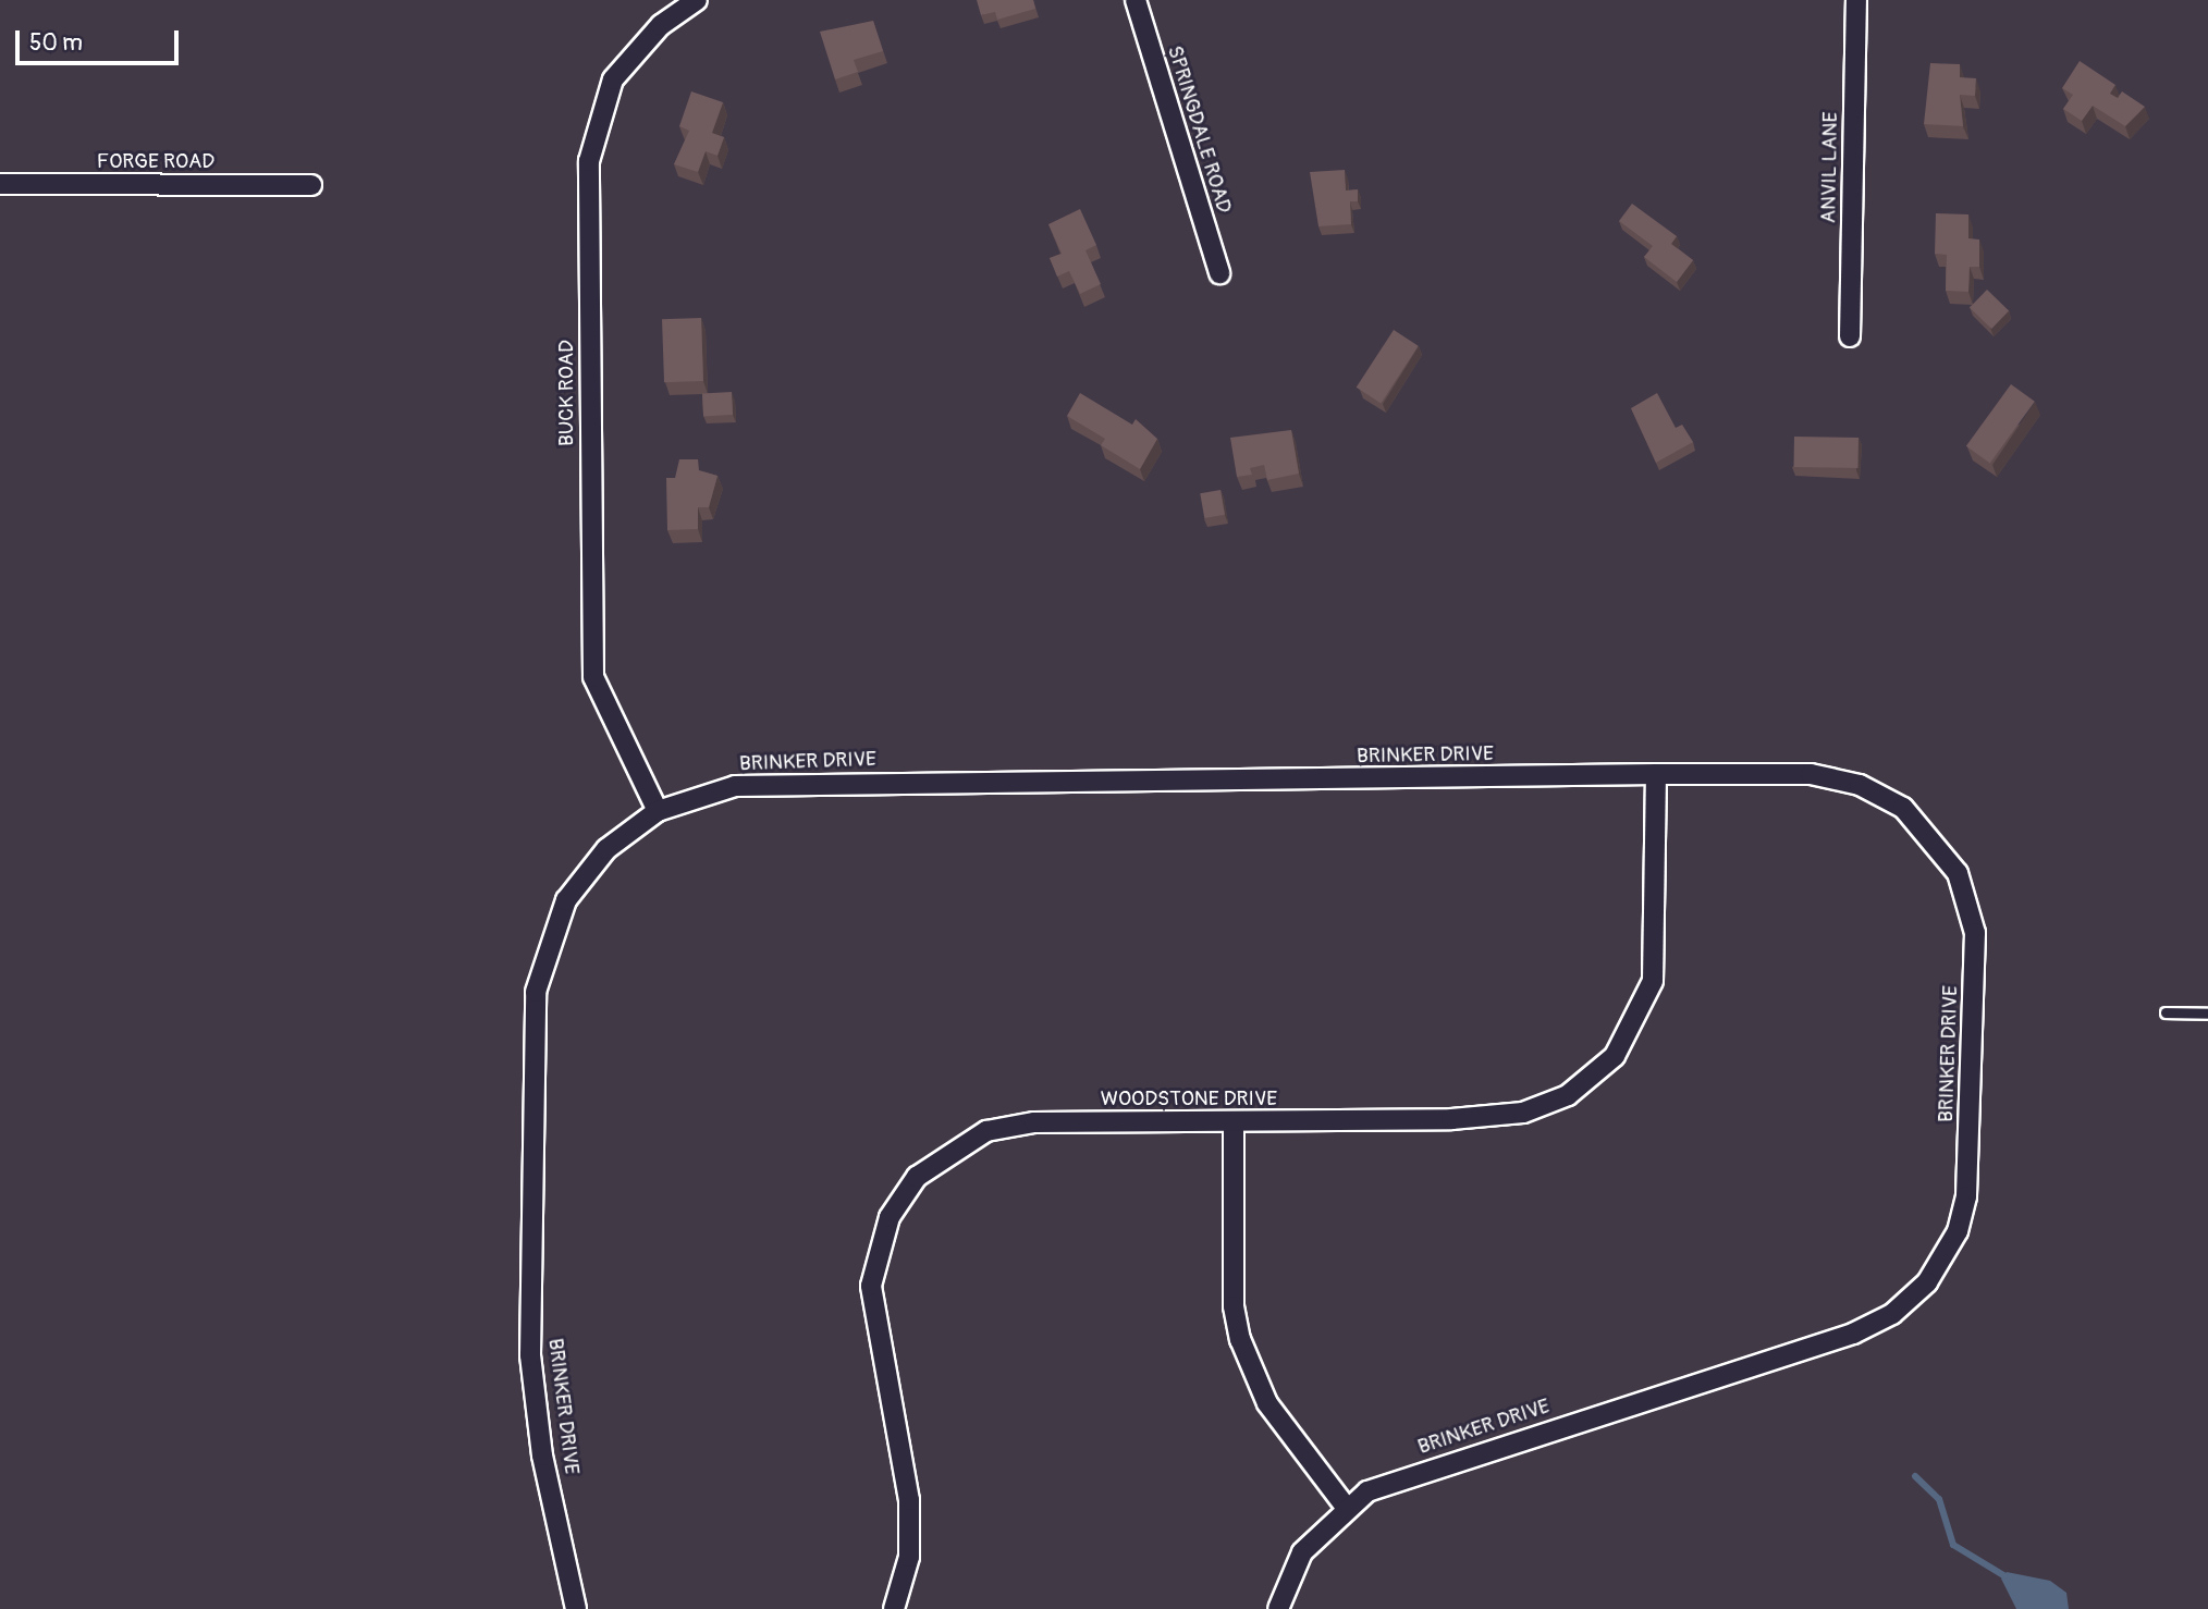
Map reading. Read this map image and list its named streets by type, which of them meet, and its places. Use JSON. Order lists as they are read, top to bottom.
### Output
{
  "streets": {
    "street": [
      "SPRINGDALE ROAD",
      "FORGE ROAD",
      "ANVIL LANE",
      "BUCK ROAD",
      "BRINKER DRIVE",
      "WOODSTONE DRIVE"
    ]
  },
  "crossings": [
    ["BUCK ROAD", "BRINKER DRIVE"],
    ["BRINKER DRIVE", "WOODSTONE DRIVE"]
  ],
  "scale_bar": "50 m"
}
